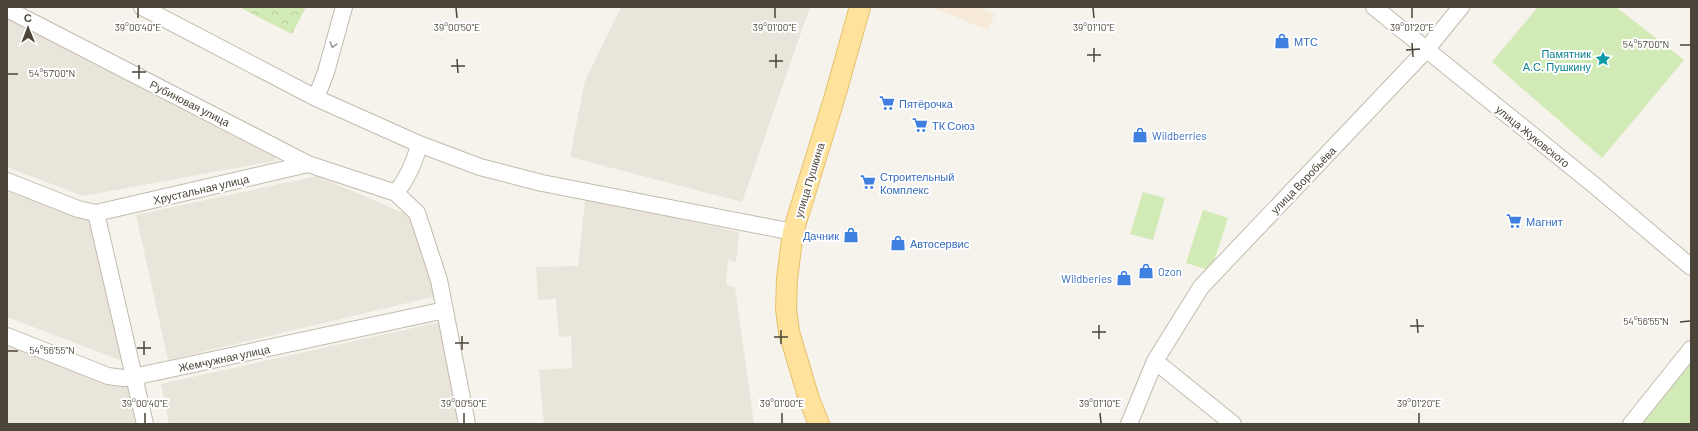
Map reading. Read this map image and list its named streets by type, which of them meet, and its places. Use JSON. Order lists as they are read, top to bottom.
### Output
{
  "streets": {
    "main road": ["улица Пушкина"],
    "street": [
      "Рубиновая улица",
      "улица Жуковского",
      "улица Воробьёва",
      "Хрустальная улица",
      "Жемчужная улица"
    ]
  },
  "crossings": [
    ["Рубиновая улица", "Хрустальная улица"],
    ["улица Жуковского", "улица Воробьёва"]
  ],
  "places": {
    "shop": [
      "МТС",
      "Wildberries",
      "Дачник",
      "Автосервис",
      "Ozon",
      "Wildberies"
    ],
    "place": ["Памятник А.С. Пушкину"],
    "supermarket": [
      "Пятёрочка",
      "ТК Союз",
      "Строительный Комплекс",
      "Магнит"
    ]
  },
  "north": "top",
  "coordinates": [
    "39°00'40\"E",
    "39°00'50\"E",
    "39°01'00\"E",
    "39°01'10\"E",
    "39°01'20\"E",
    "54°57'00\"N",
    "54°56'55\"N"
  ]
}
